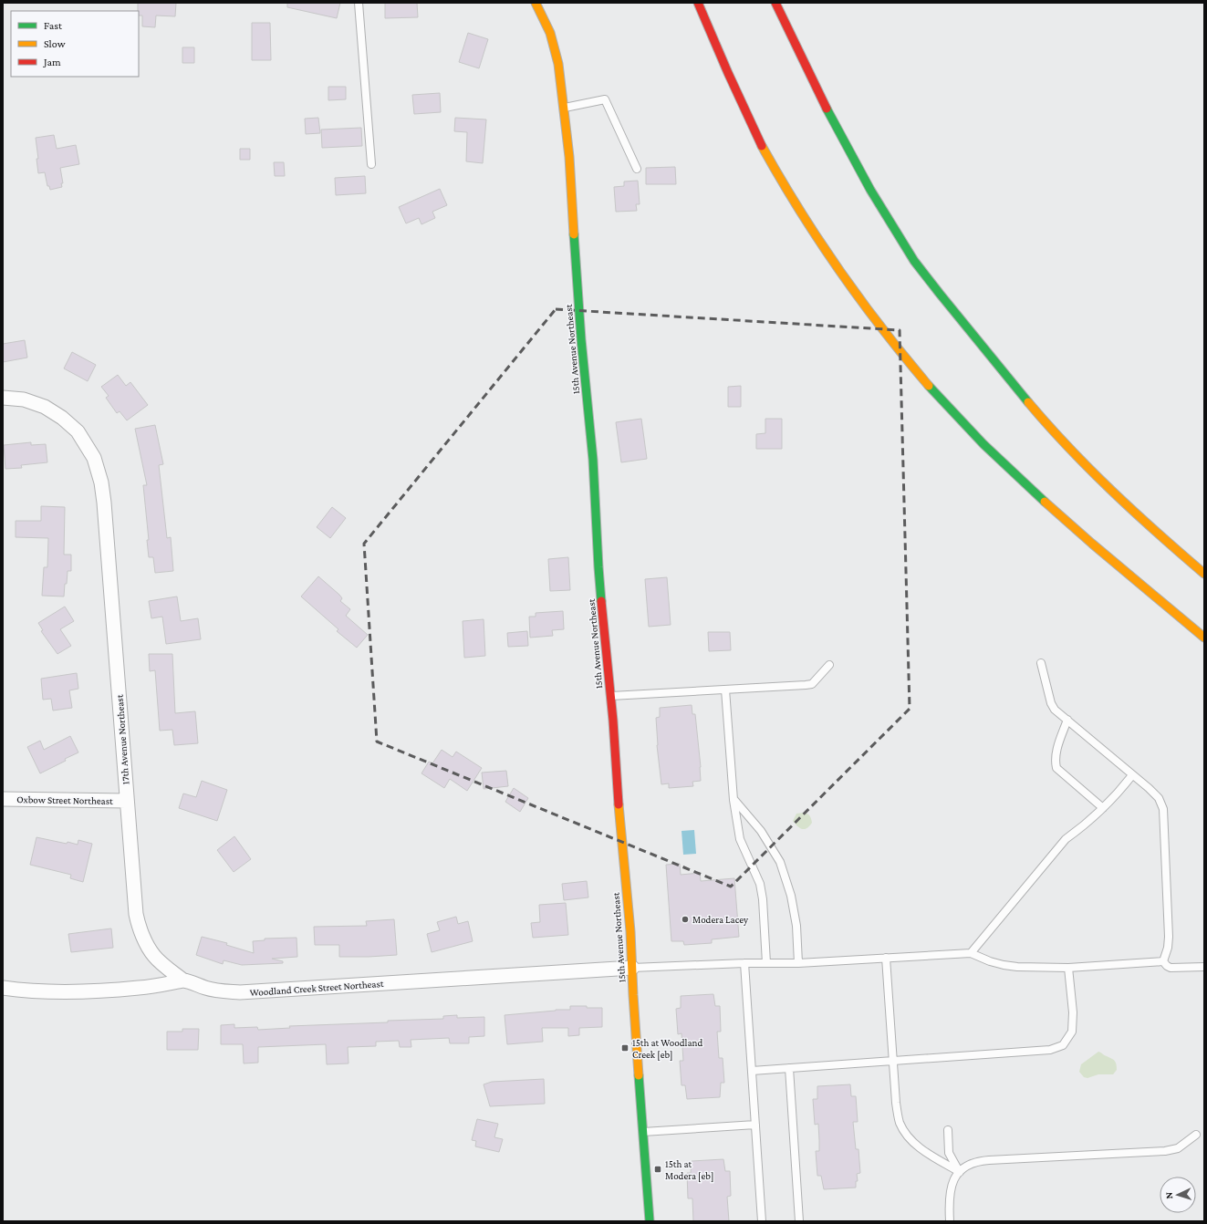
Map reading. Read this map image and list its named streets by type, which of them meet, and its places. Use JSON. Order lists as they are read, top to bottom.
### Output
{
  "streets": {
    "main road": ["15th Avenue Northeast"],
    "street": ["17th Avenue Northeast", "Oxbow Street Northeast", "Woodland Creek Street Northeast"]
  },
  "crossings": [
    ["15th Avenue Northeast", "Woodland Creek Street Northeast"],
    ["17th Avenue Northeast", "Oxbow Street Northeast"],
    ["17th Avenue Northeast", "Woodland Creek Street Northeast"]
  ],
  "places": {
    "other": ["Modera Lacey"],
    "transit": ["15th at Woodland Creek [eb]", "15th at Modera [eb]"]
  },
  "legend": ["Fast", "Slow", "Jam"],
  "north": "left"
}
